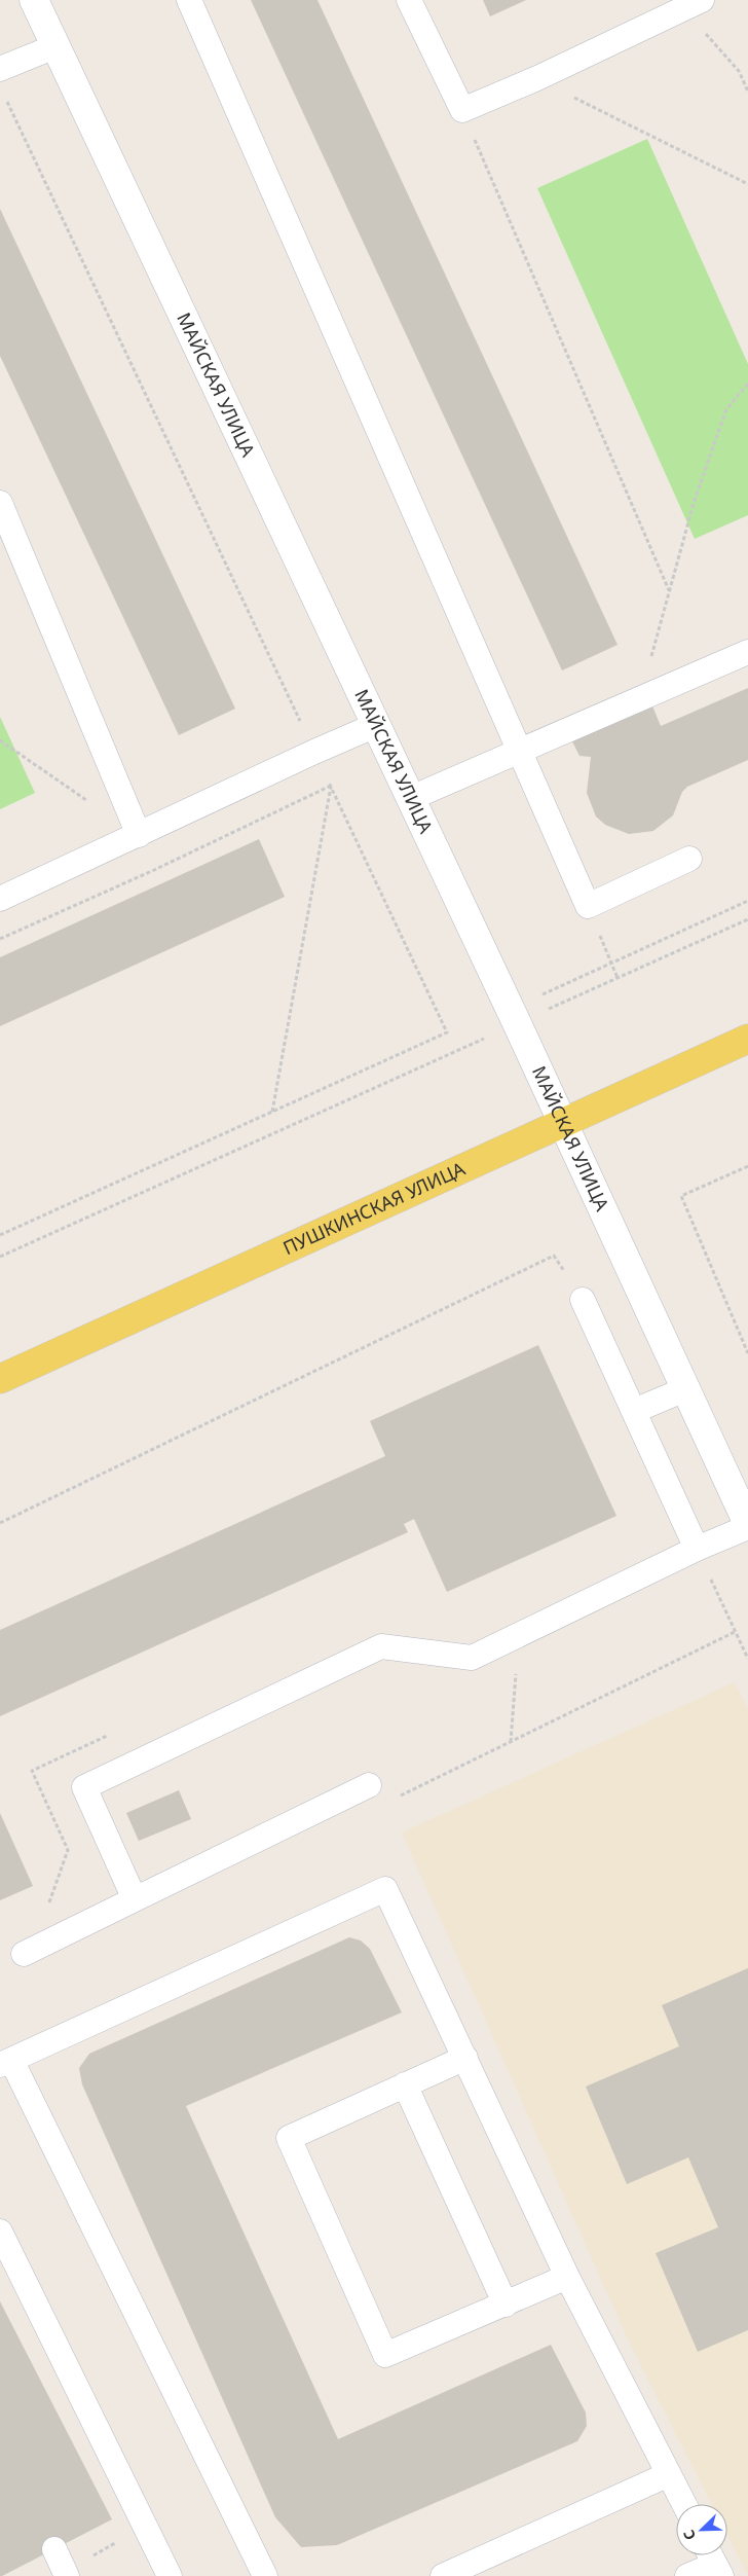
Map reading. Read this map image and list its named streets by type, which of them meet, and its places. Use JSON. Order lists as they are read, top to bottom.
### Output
{
  "streets": {
    "main road": ["ПУШКИНСКАЯ УЛИЦА"],
    "street": ["МАЙСКАЯ УЛИЦА"]
  },
  "crossings": [
    ["МАЙСКАЯ УЛИЦА", "ПУШКИНСКАЯ УЛИЦА"]
  ],
  "north": "bottom left"
}
